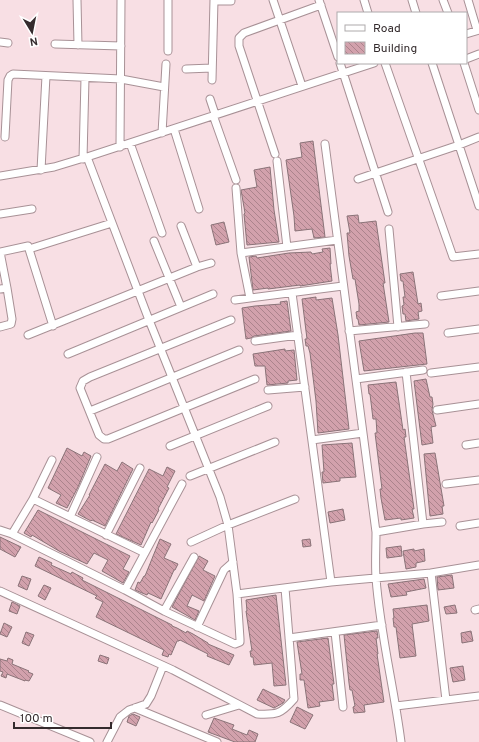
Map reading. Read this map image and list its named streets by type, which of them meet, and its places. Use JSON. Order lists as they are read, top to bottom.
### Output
{
  "legend": ["Road", "Building"],
  "scale_bar": "100 m",
  "north": "bottom"
}
